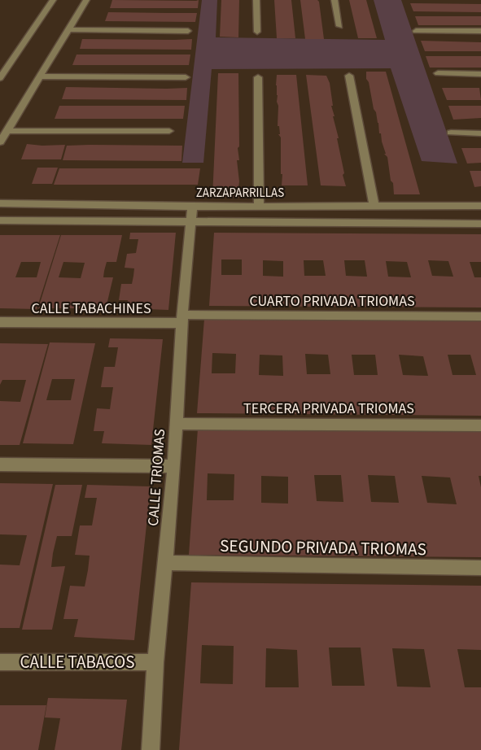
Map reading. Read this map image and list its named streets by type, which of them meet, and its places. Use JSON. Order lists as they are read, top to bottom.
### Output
{
  "streets": {
    "street": [
      "ZARZAPARRILLAS",
      "CUARTO PRIVADA TRIOMAS",
      "CALLE TABACHINES",
      "TERCERA PRIVADA TRIOMAS",
      "CALLE TRIOMAS",
      "SEGUNDO PRIVADA TRIOMAS",
      "CALLE TABACOS"
    ]
  },
  "crossings": [
    ["ZARZAPARRILLAS", "CALLE TRIOMAS"],
    ["CUARTO PRIVADA TRIOMAS", "CALLE TABACHINES"],
    ["CUARTO PRIVADA TRIOMAS", "CALLE TRIOMAS"],
    ["CALLE TABACHINES", "CALLE TRIOMAS"],
    ["TERCERA PRIVADA TRIOMAS", "CALLE TRIOMAS"],
    ["CALLE TRIOMAS", "SEGUNDO PRIVADA TRIOMAS"],
    ["CALLE TRIOMAS", "CALLE TABACOS"]
  ]
}
